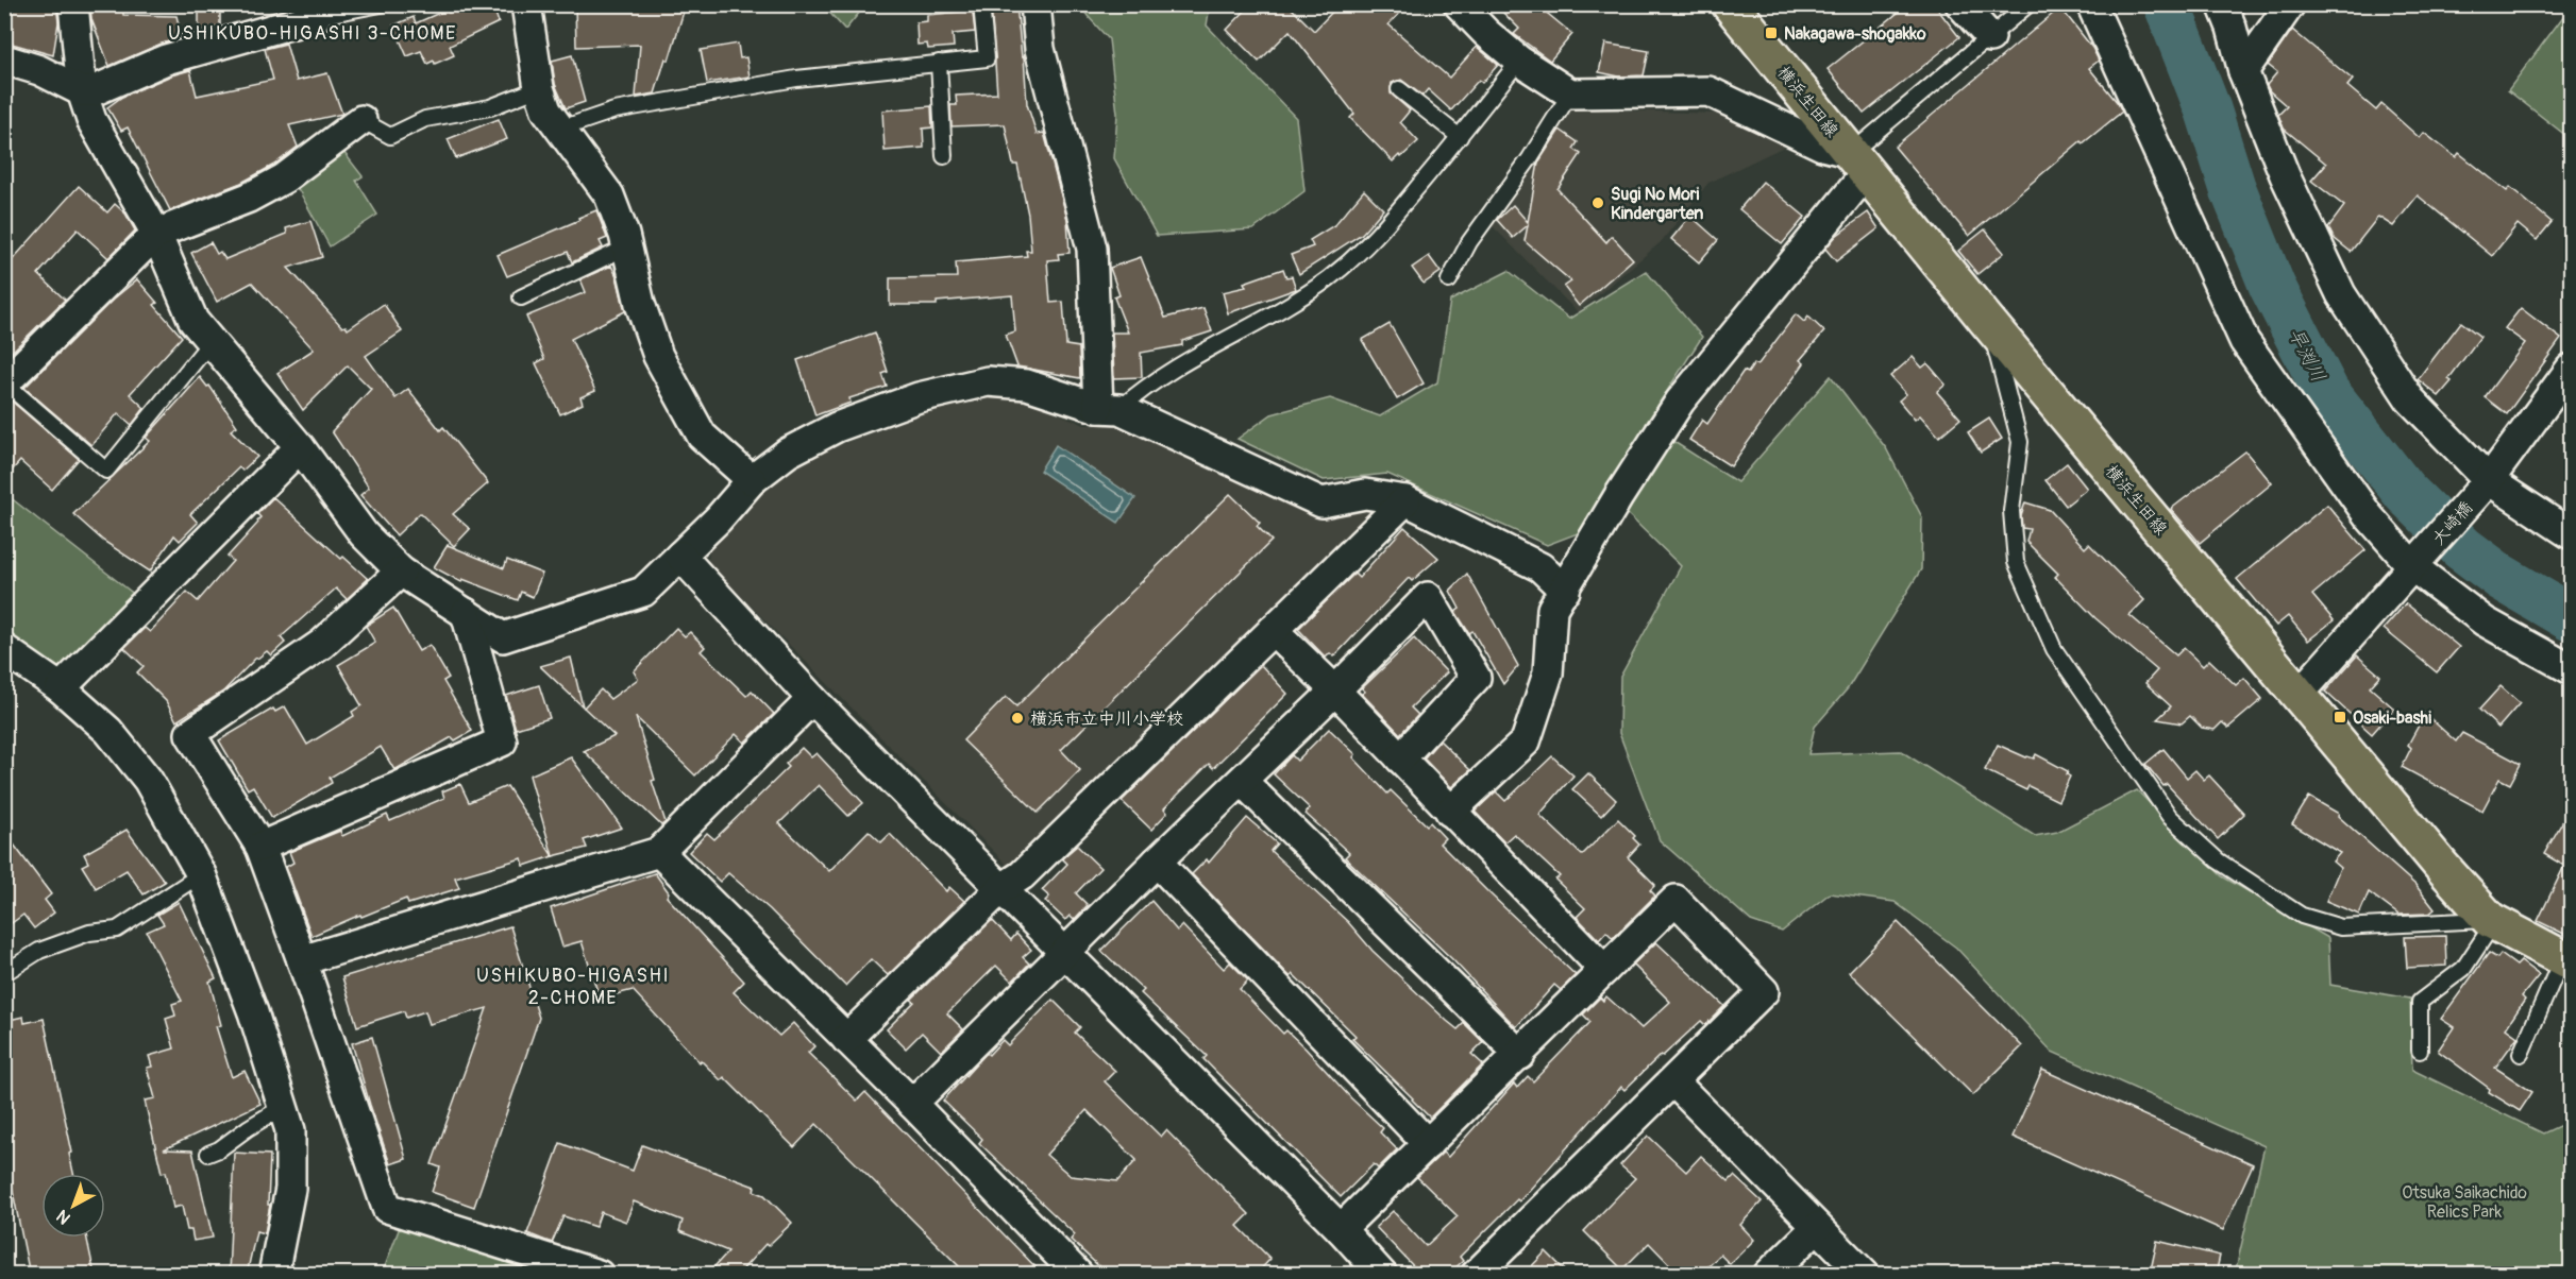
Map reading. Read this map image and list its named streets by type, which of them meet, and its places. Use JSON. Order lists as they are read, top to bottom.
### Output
{
  "streets": {
    "main road": ["横浜生田線"],
    "street": ["大崎橋"]
  },
  "crossings": [
    ["横浜生田線", "大崎橋"]
  ],
  "districts": ["USHIKUBO-HIGASHI 3-CHOME", "USHIKUBO-HIGASHI 2-CHOME"],
  "water": ["早渕川"],
  "parks": ["Otsuka Saikachido Relics Park"],
  "places": {
    "transit": ["Nakagawa-shogakko", "Osaki-bashi"],
    "other": ["Sugi No Mori Kindergarten", "横浜市立中川小学校"]
  },
  "north": "bottom left"
}
